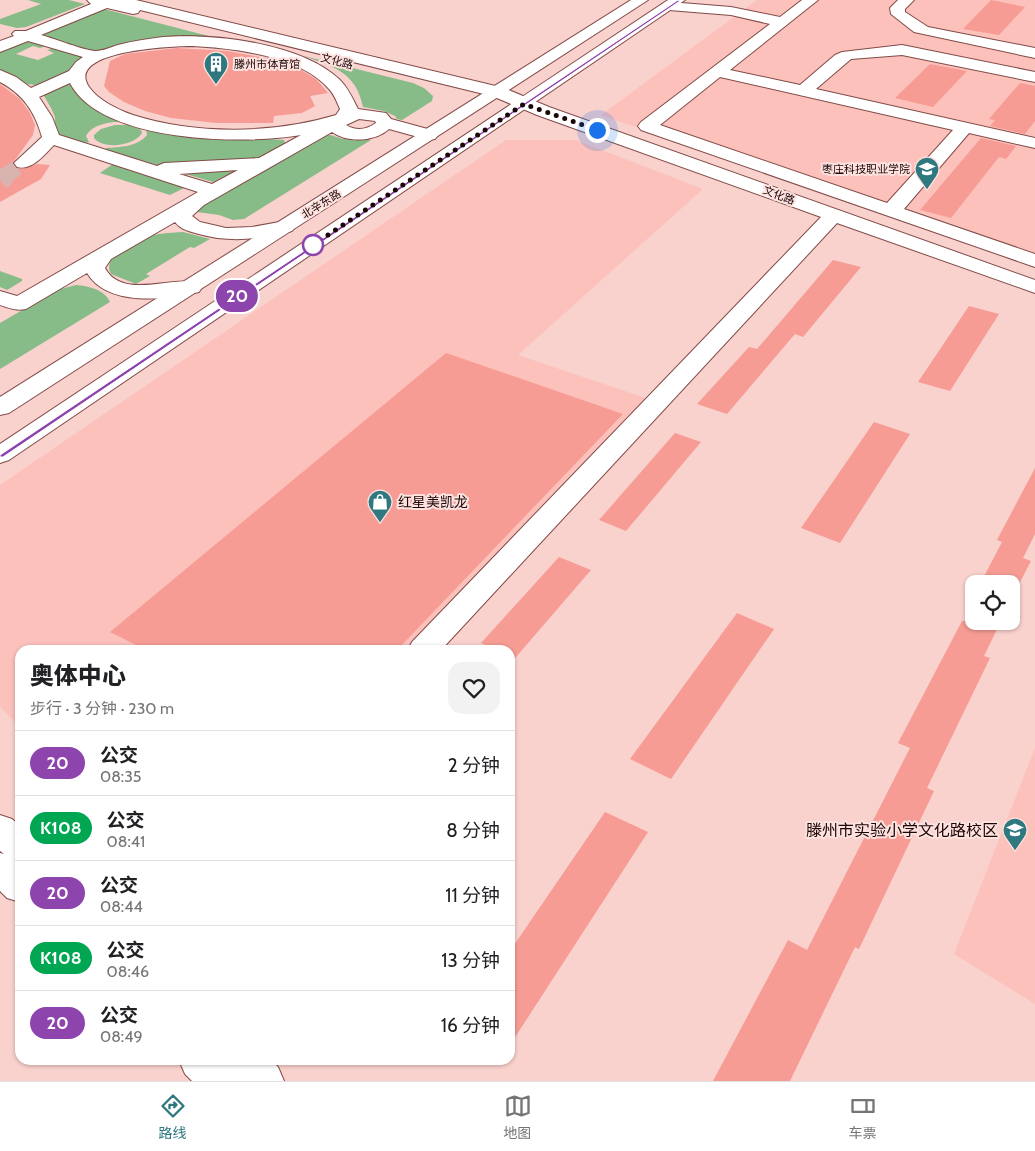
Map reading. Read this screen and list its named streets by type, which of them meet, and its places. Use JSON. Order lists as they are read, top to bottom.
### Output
{
  "streets": {
    "main road": ["文化路", "北辛东路"]
  },
  "crossings": [
    ["文化路", "北辛东路"]
  ],
  "places": {
    "building": ["滕州市体育馆"],
    "school or university": ["枣庄科技职业学院", "滕州市实验小学文化路校区"],
    "shop": ["红星美凯龙"]
  },
  "lines": ["bus line 20"],
  "page": {
    "on_map": "20",
    "heading": ["奥体中心", "步行 · 3 分钟 · 230 m"],
    "list": [
      {
        "mark": "20",
        "name": "公交",
        "note": "08:35",
        "value": "2 分钟"
      },
      {
        "mark": "K108",
        "name": "公交",
        "note": "08:41",
        "value": "8 分钟"
      },
      {
        "mark": "20",
        "name": "公交",
        "note": "08:44",
        "value": "11 分钟"
      },
      {
        "mark": "K108",
        "name": "公交",
        "note": "08:46",
        "value": "13 分钟"
      },
      {
        "mark": "20",
        "name": "公交",
        "note": "08:49",
        "value": "16 分钟"
      }
    ],
    "tabs": ["路线", "地图", "车票"]
  }
}
